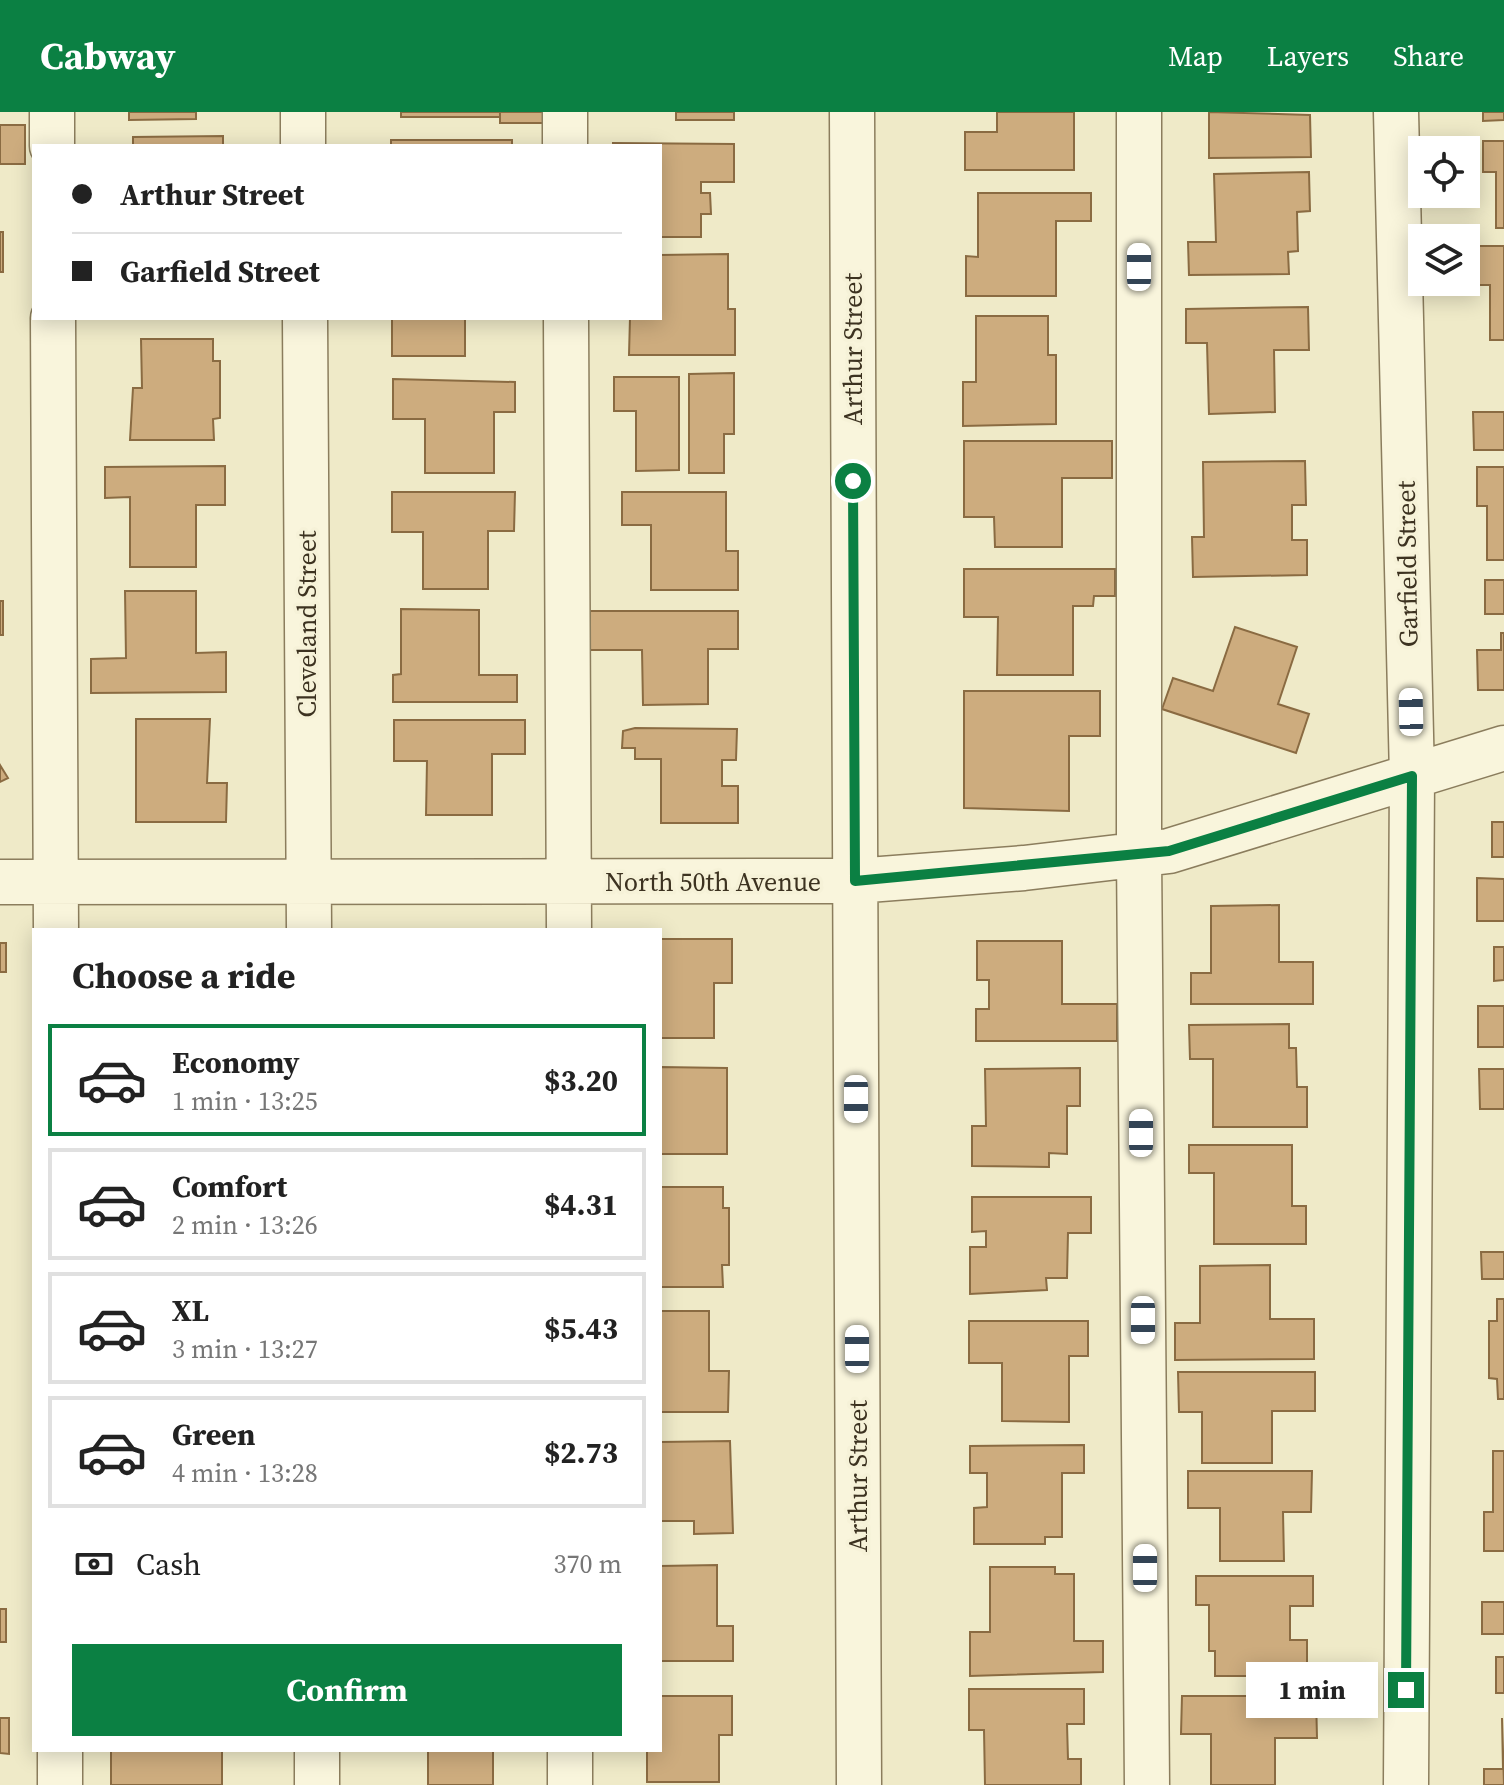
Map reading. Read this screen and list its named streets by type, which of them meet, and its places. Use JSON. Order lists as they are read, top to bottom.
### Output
{
  "streets": {
    "street": [
      "Arthur Street",
      "Garfield Street",
      "Cleveland Street",
      "North 50th Avenue"
    ]
  },
  "crossings": [
    ["Arthur Street", "North 50th Avenue"],
    ["Garfield Street", "North 50th Avenue"],
    ["Cleveland Street", "North 50th Avenue"]
  ],
  "page": {
    "header": "Cabway",
    "nav": ["Map", "Layers", "Share"],
    "banner": ["Arthur Street", "Garfield Street"],
    "heading": "Choose a ride",
    "list": [
      {
        "name": "Economy",
        "note": "1 min · 13:25",
        "value": "$3.20"
      },
      {
        "name": "Comfort",
        "note": "2 min · 13:26",
        "value": "$4.31"
      },
      {
        "name": "XL",
        "note": "3 min · 13:27",
        "value": "$5.43"
      },
      {
        "name": "Green",
        "note": "4 min · 13:28",
        "value": "$2.73"
      }
    ],
    "pay": ["Cash", "370 m"],
    "buttons": "Confirm",
    "bubble": "1 min"
  }
}
